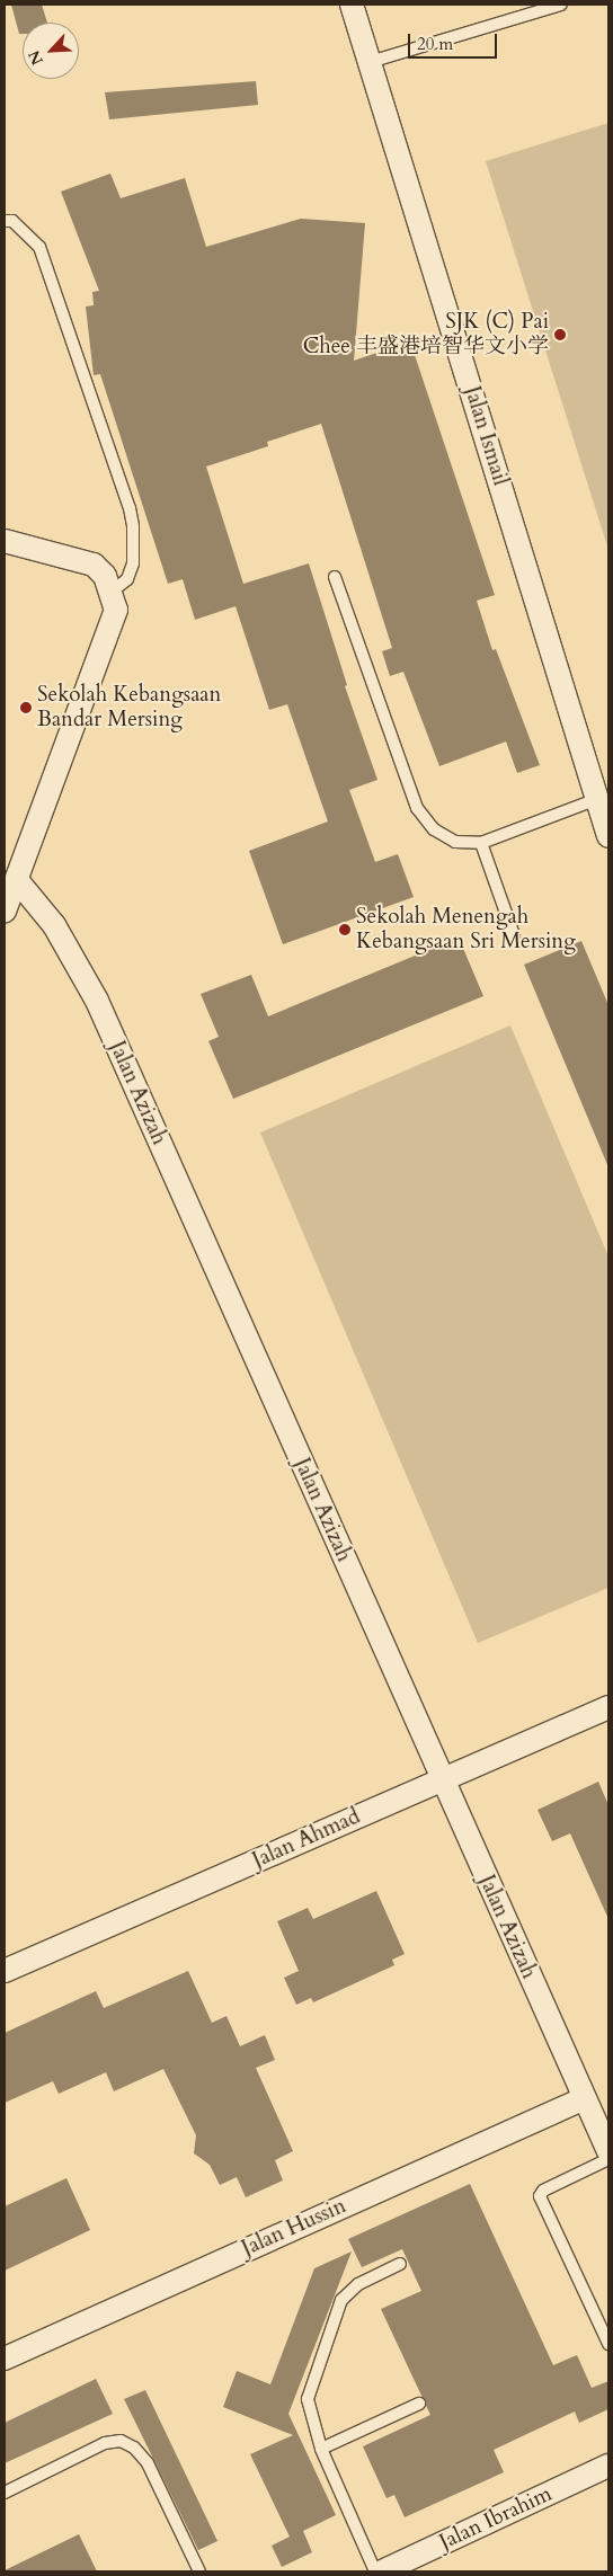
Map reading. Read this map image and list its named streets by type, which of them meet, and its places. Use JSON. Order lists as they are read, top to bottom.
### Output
{
  "streets": {
    "street": [
      "Jalan Ismail",
      "Jalan Azizah",
      "Jalan Ahmad",
      "Jalan Hussin",
      "Jalan Ibrahim"
    ]
  },
  "crossings": [
    ["Jalan Azizah", "Jalan Ahmad"],
    ["Jalan Azizah", "Jalan Hussin"]
  ],
  "places": ["SJK (C) Pai Chee 丰盛港培智华文小学", "Sekolah Kebangsaan Bandar Mersing", "Sekolah Menengah Kebangsaan Sri Mersing"],
  "scale_bar": "20 m",
  "north": "bottom left"
}
